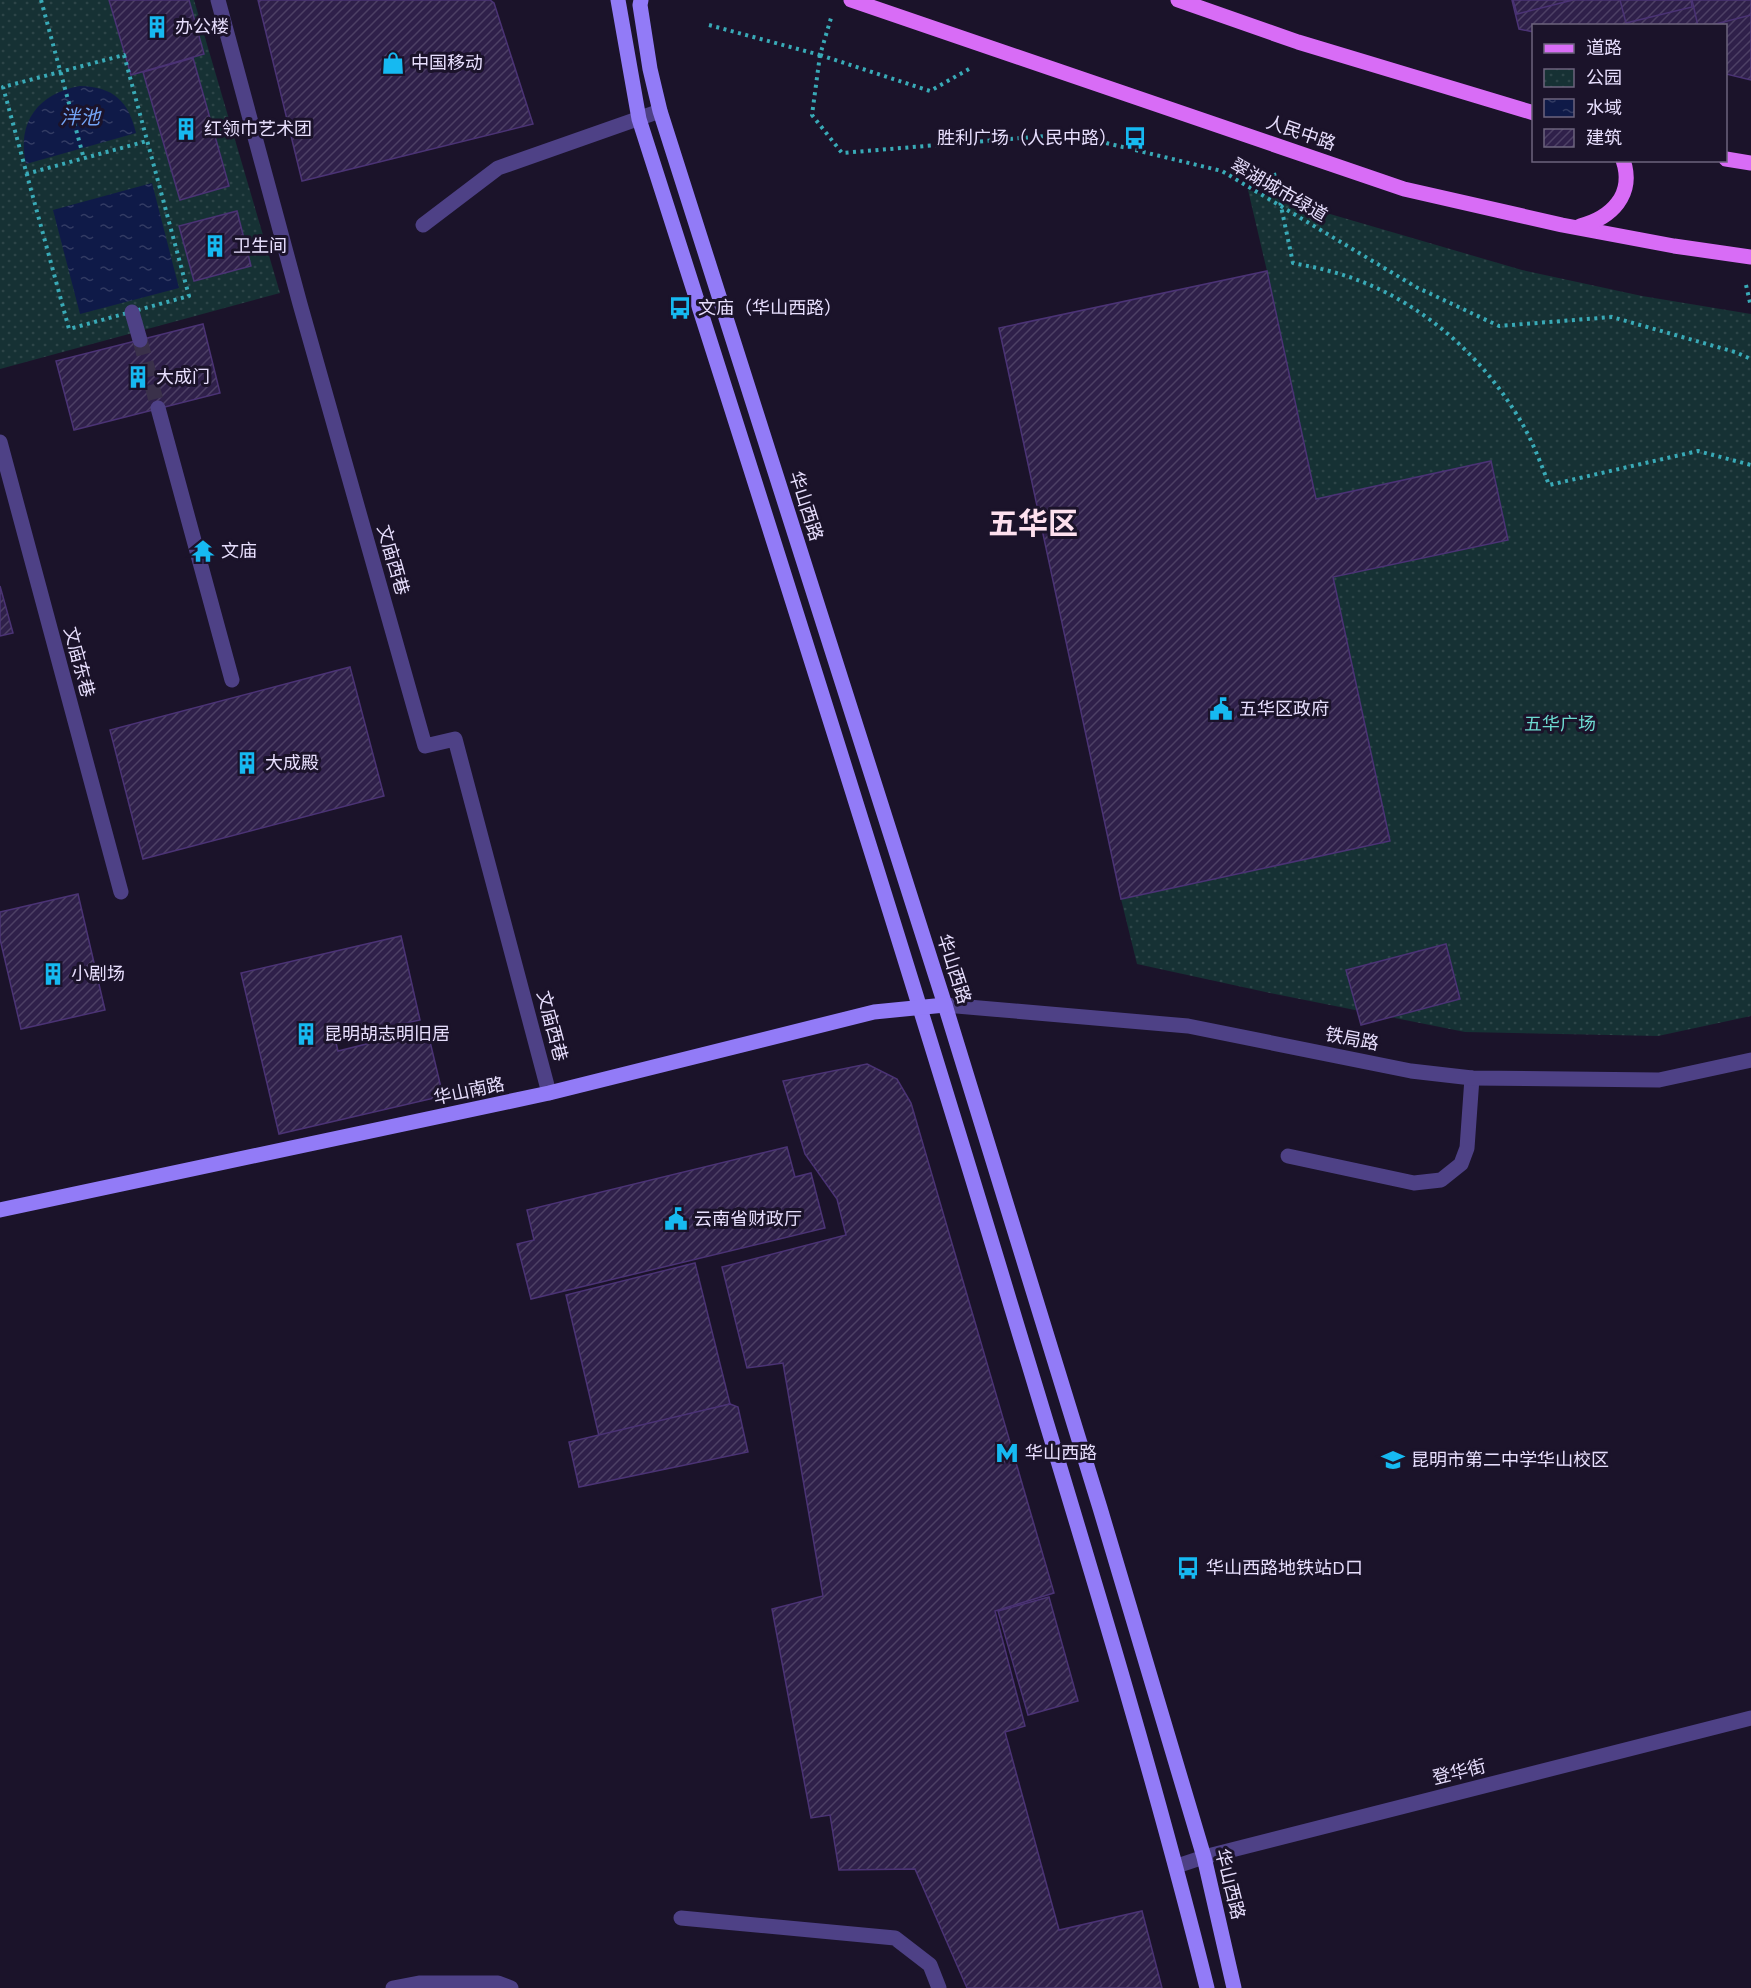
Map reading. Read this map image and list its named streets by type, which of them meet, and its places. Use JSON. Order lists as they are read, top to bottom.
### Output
{
  "streets": {
    "main road": ["人民中路", "华山西路", "华山南路"],
    "street": [
      "文庙西巷",
      "文庙东巷",
      "铁局路",
      "登华街"
    ],
    "path": ["翠湖城市绿道"]
  },
  "crossings": [
    ["华山西路", "铁局路"],
    ["华山西路", "华山南路"],
    ["华山西路", "登华街"],
    ["文庙西巷", "华山南路"],
    ["铁局路", "华山南路"]
  ],
  "districts": ["五华区"],
  "water": ["泮池"],
  "parks": ["五华广场"],
  "places": {
    "building": [
      "办公楼",
      "红领巾艺术团",
      "卫生间",
      "大成门",
      "大成殿",
      "小剧场",
      "昆明胡志明旧居"
    ],
    "shop": ["中国移动"],
    "bus stop": ["胜利广场（人民中路）", "文庙（华山西路）", "华山西路地铁站D口"],
    "temple": ["文庙"],
    "public building": ["五华区政府", "云南省财政厅"],
    "metro station": ["华山西路"],
    "school or university": ["昆明市第二中学华山校区"]
  },
  "legend": [
    "道路",
    "公园",
    "水域",
    "建筑"
  ]
}
